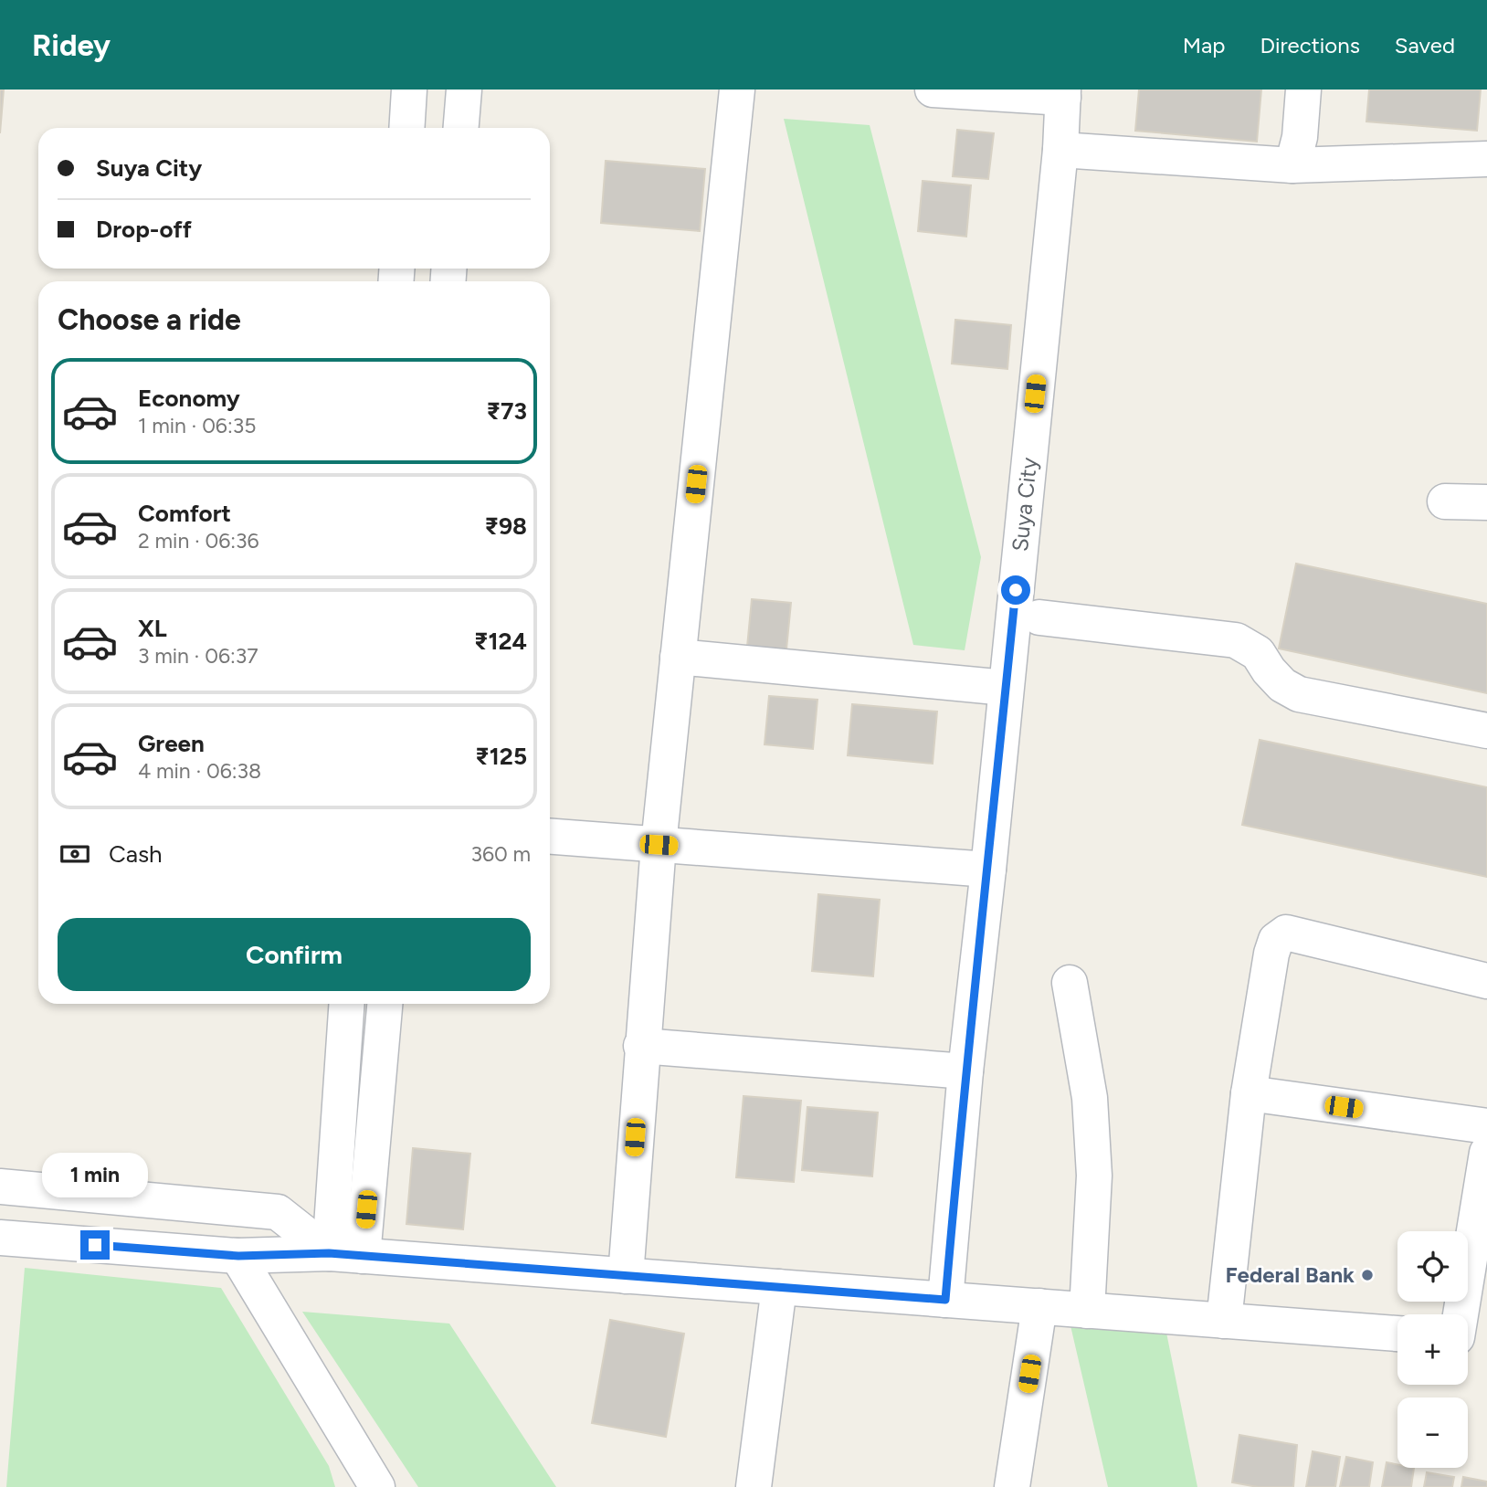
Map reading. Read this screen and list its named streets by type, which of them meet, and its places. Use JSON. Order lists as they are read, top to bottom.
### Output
{
  "streets": {
    "street": ["Suya City"]
  },
  "places": ["Federal Bank"],
  "page": {
    "header": "Ridey",
    "nav": ["Map", "Directions", "Saved"],
    "banner": ["Suya City", "Drop-off"],
    "heading": "Choose a ride",
    "list": [
      {
        "name": "Economy",
        "note": "1 min · 06:35",
        "value": "₹73"
      },
      {
        "name": "Comfort",
        "note": "2 min · 06:36",
        "value": "₹98"
      },
      {
        "name": "XL",
        "note": "3 min · 06:37",
        "value": "₹124"
      },
      {
        "name": "Green",
        "note": "4 min · 06:38",
        "value": "₹125"
      }
    ],
    "pay": ["Cash", "360 m"],
    "buttons": "Confirm",
    "bubble": "1 min",
    "map_buttons": ["+", "−"]
  }
}
